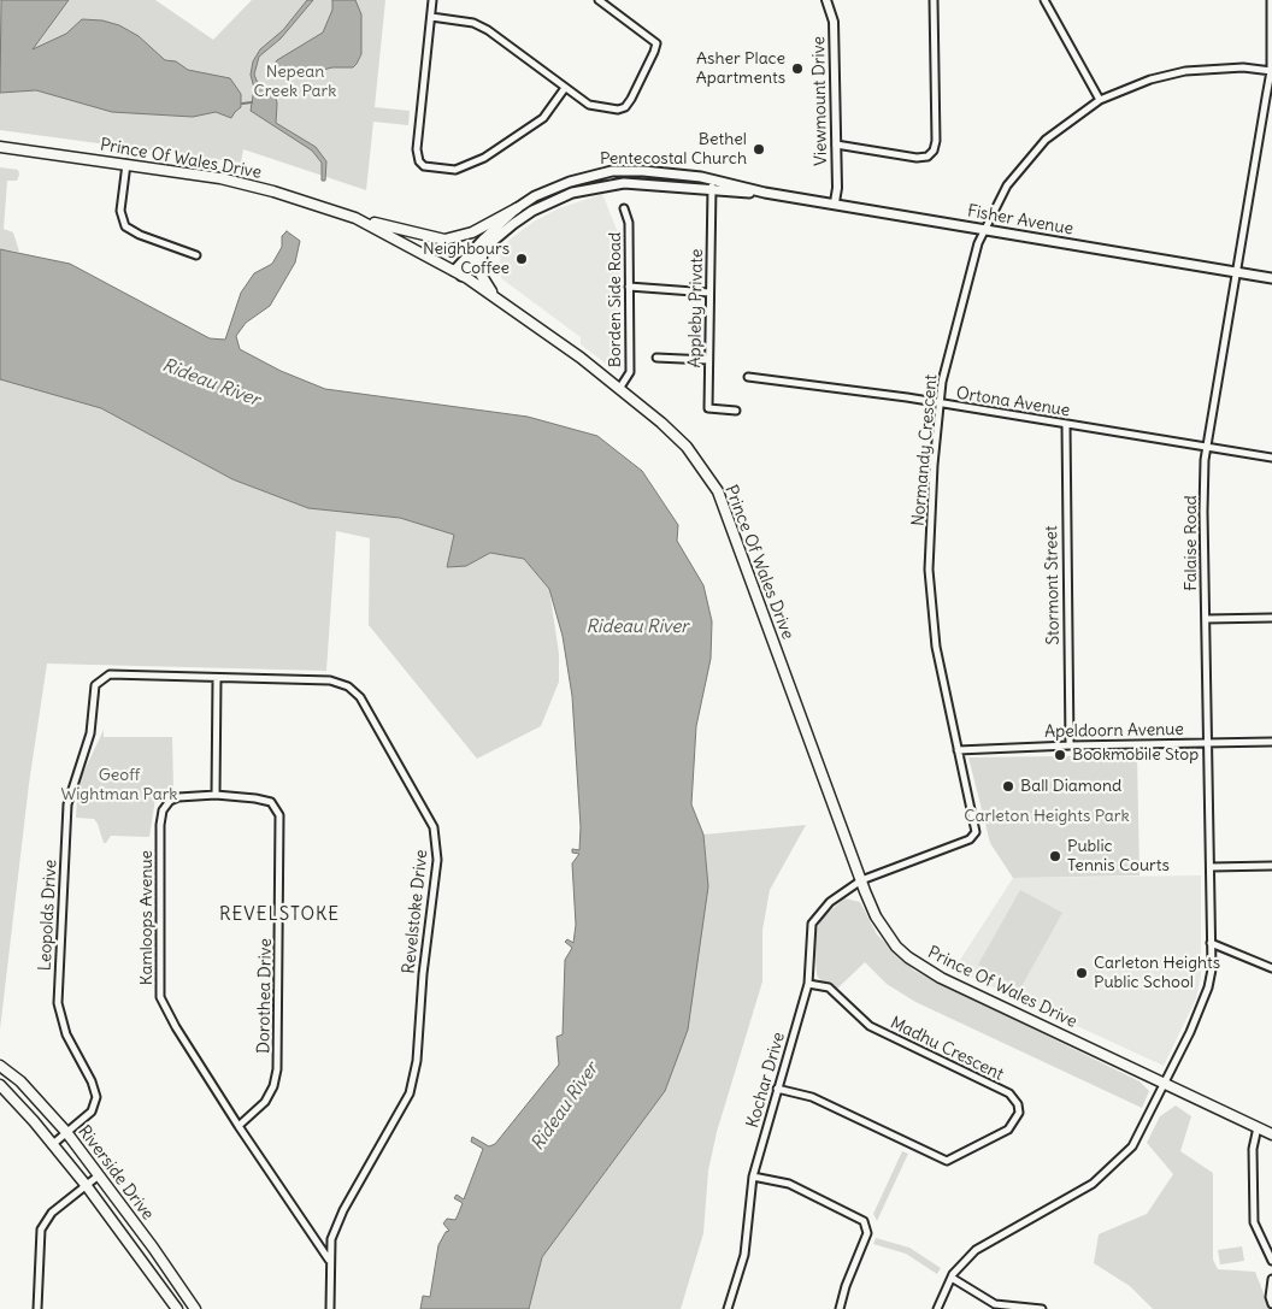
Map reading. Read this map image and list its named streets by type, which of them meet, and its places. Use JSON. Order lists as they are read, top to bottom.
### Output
{
  "streets": {
    "main road": ["Prince Of Wales Drive", "Fisher Avenue", "Riverside Drive"],
    "street": [
      "Viewmount Drive",
      "Borden Side Road",
      "Appleby Private",
      "Ortona Avenue",
      "Normandy Crescent",
      "Falaise Road",
      "Stormont Street",
      "Apeldoorn Avenue",
      "Revelstoke Drive",
      "Leopolds Drive",
      "Kamloops Avenue",
      "Dorothea Drive",
      "Madhu Crescent",
      "Kochar Drive"
    ]
  },
  "crossings": [
    ["Viewmount Drive", "Fisher Avenue"],
    ["Prince Of Wales Drive", "Fisher Avenue"],
    ["Prince Of Wales Drive", "Borden Side Road"],
    ["Prince Of Wales Drive", "Normandy Crescent"],
    ["Prince Of Wales Drive", "Falaise Road"],
    ["Prince Of Wales Drive", "Kochar Drive"],
    ["Fisher Avenue", "Appleby Private"],
    ["Fisher Avenue", "Normandy Crescent"],
    ["Fisher Avenue", "Falaise Road"],
    ["Ortona Avenue", "Normandy Crescent"],
    ["Ortona Avenue", "Falaise Road"],
    ["Ortona Avenue", "Stormont Street"],
    ["Normandy Crescent", "Falaise Road"],
    ["Normandy Crescent", "Apeldoorn Avenue"],
    ["Normandy Crescent", "Kochar Drive"],
    ["Falaise Road", "Apeldoorn Avenue"],
    ["Stormont Street", "Apeldoorn Avenue"],
    ["Revelstoke Drive", "Leopolds Drive"],
    ["Revelstoke Drive", "Kamloops Avenue"],
    ["Leopolds Drive", "Riverside Drive"],
    ["Kamloops Avenue", "Dorothea Drive"],
    ["Madhu Crescent", "Kochar Drive"]
  ],
  "districts": ["REVELSTOKE"],
  "water": ["Rideau River"],
  "parks": ["Nepean Creek Park", "Geoff Wightman Park", "Carleton Heights Park"],
  "places": [
    "Asher Place Apartments",
    "Bethel Pentecostal Church",
    "Neighbours Coffee",
    "Bookmobile Stop",
    "Ball Diamond",
    "Public Tennis Courts",
    "Carleton Heights Public School"
  ]
}
